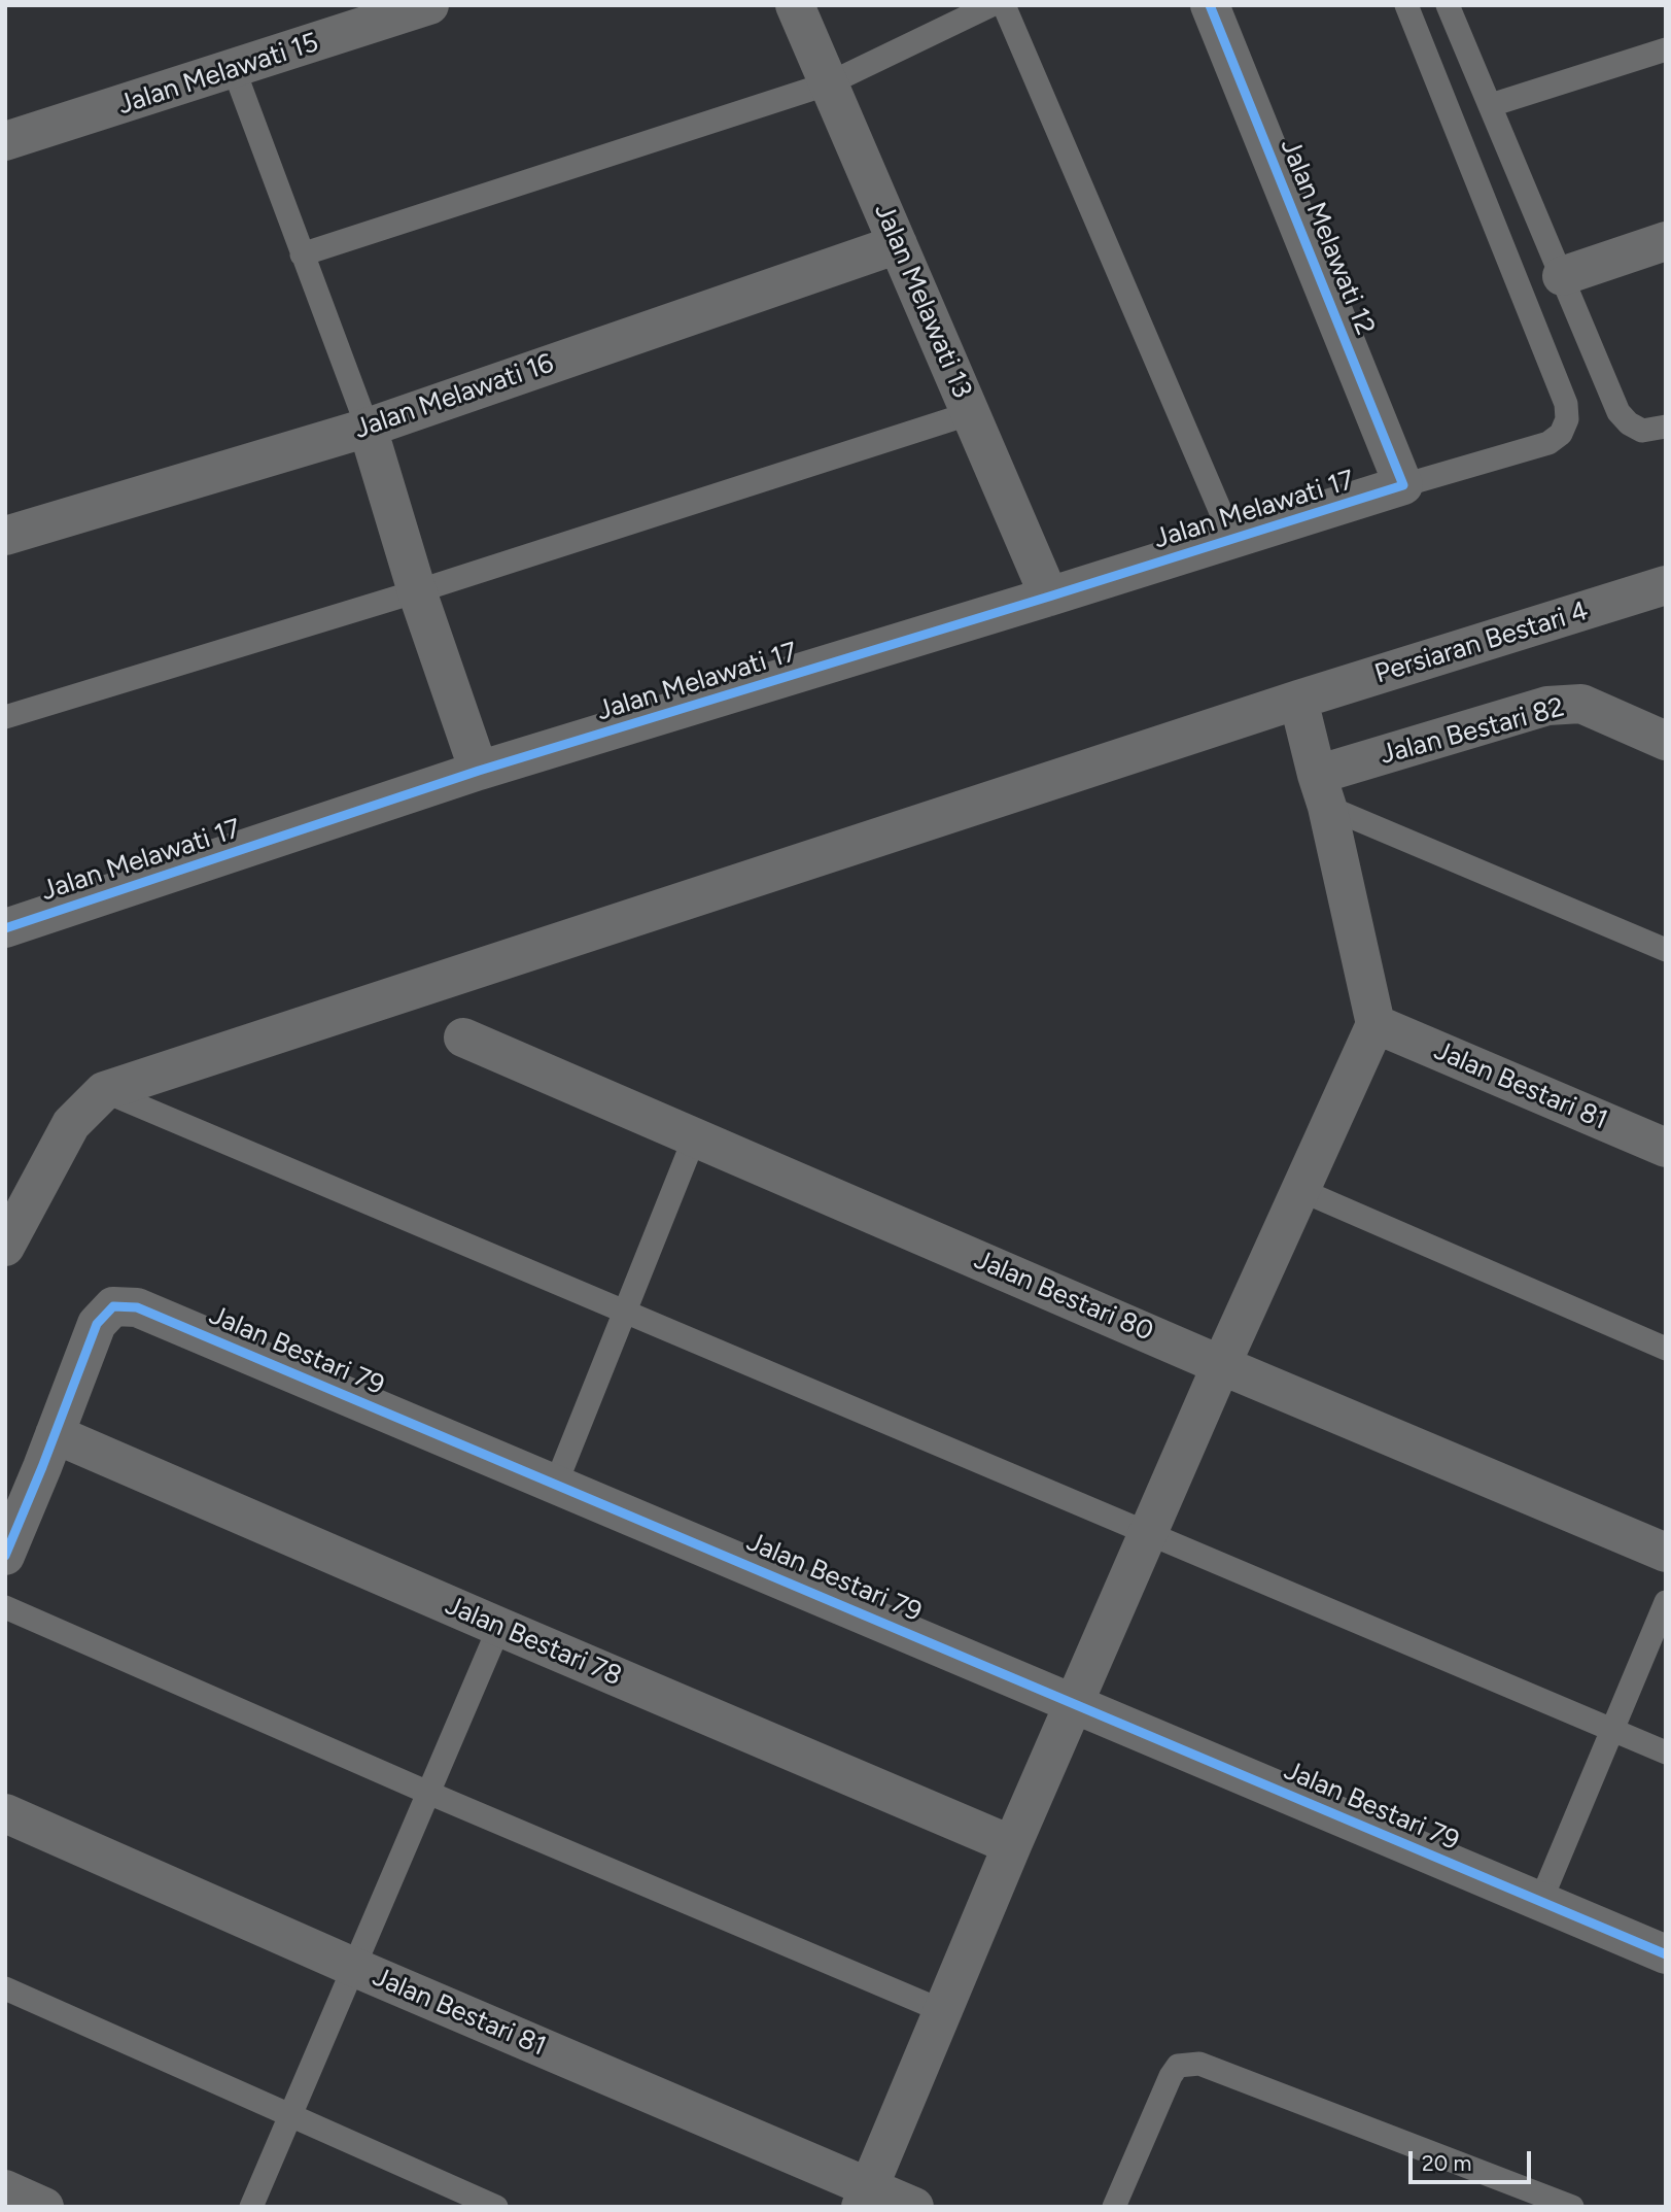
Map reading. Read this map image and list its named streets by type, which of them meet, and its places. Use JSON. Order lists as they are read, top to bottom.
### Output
{
  "streets": {
    "street": [
      "Jalan Melawati 15",
      "Jalan Melawati 12",
      "Jalan Melawati 13",
      "Jalan Melawati 16",
      "Jalan Melawati 17",
      "Persiaran Bestari 4",
      "Jalan Bestari 82",
      "Jalan Bestari 81",
      "Jalan Bestari 80",
      "Jalan Bestari 79",
      "Jalan Bestari 78"
    ]
  },
  "crossings": [
    ["Jalan Melawati 12", "Jalan Melawati 17"],
    ["Jalan Melawati 13", "Jalan Melawati 16"],
    ["Jalan Melawati 13", "Jalan Melawati 17"],
    ["Jalan Bestari 79", "Jalan Bestari 78"]
  ],
  "scale_bar": "20 m"
}
